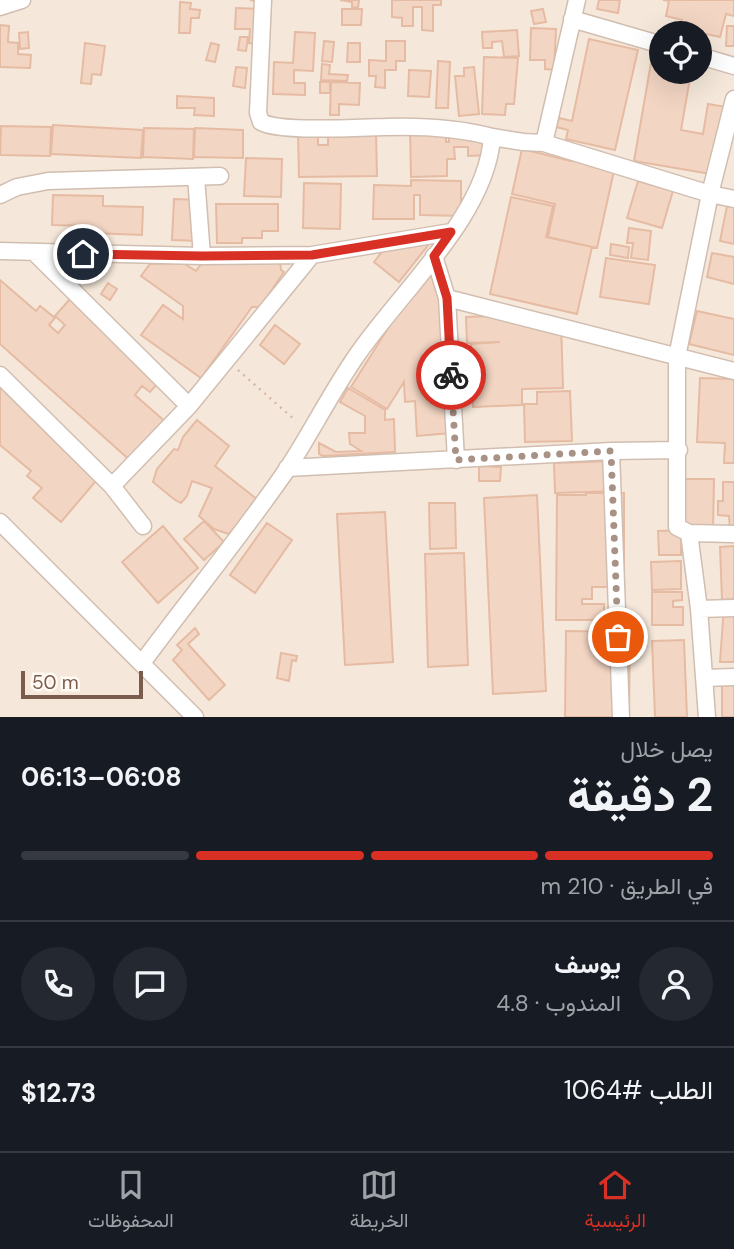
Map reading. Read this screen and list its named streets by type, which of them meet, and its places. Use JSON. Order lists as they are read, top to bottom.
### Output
{
  "scale_bar": "50 m",
  "page": {
    "scale": "50 m",
    "heading": ["2 دقيقة", "يصل خلال", "06:08–06:13"],
    "panel": [
      "يوسف",
      "المندوب · 4.8",
      "الطلب #1064",
      "$12.73"
    ],
    "bar": "في الطريق · 210 m",
    "tabs": ["الرئيسية", "الخريطة", "المحفوظات"]
  }
}
